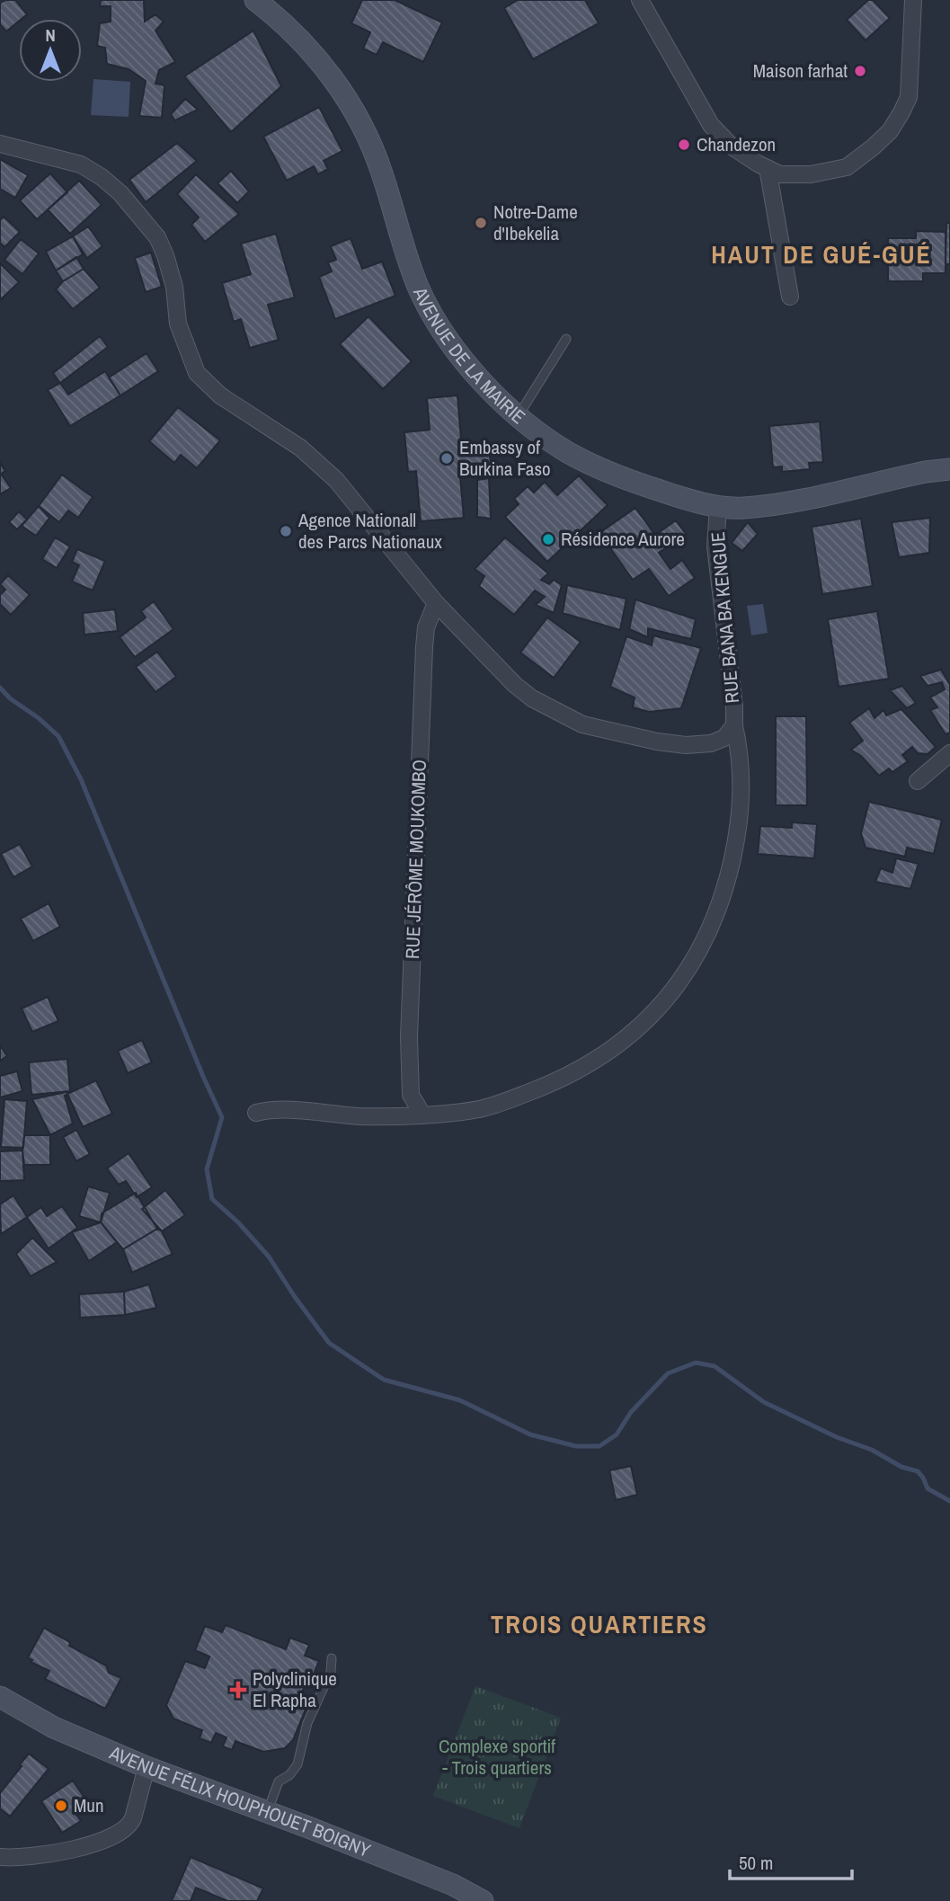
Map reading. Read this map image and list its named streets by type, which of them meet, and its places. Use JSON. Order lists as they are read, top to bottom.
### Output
{
  "streets": {
    "main road": ["AVENUE DE LA MAIRIE", "AVENUE FÉLIX HOUPHOUET BOIGNY"],
    "street": ["RUE BANA BA KENGUE", "RUE JÉRÔME MOUKOMBO"]
  },
  "crossings": [
    ["AVENUE DE LA MAIRIE", "RUE BANA BA KENGUE"],
    ["RUE BANA BA KENGUE", "RUE JÉRÔME MOUKOMBO"]
  ],
  "districts": ["HAUT DE GUÉ-GUÉ", "TROIS QUARTIERS"],
  "parks": ["Complexe sportif - Trois quartiers"],
  "places": {
    "other": [
      "Maison farhat",
      "Chandezon",
      "Notre-Dame d'Ibekelia",
      "Embassy of Burkina Faso",
      "Agence Nationall des Parcs Nationaux",
      "Résidence Aurore",
      "Mun"
    ],
    "health": ["Polyclinique El Rapha"]
  },
  "scale_bar": "50 m",
  "north": "top"
}
